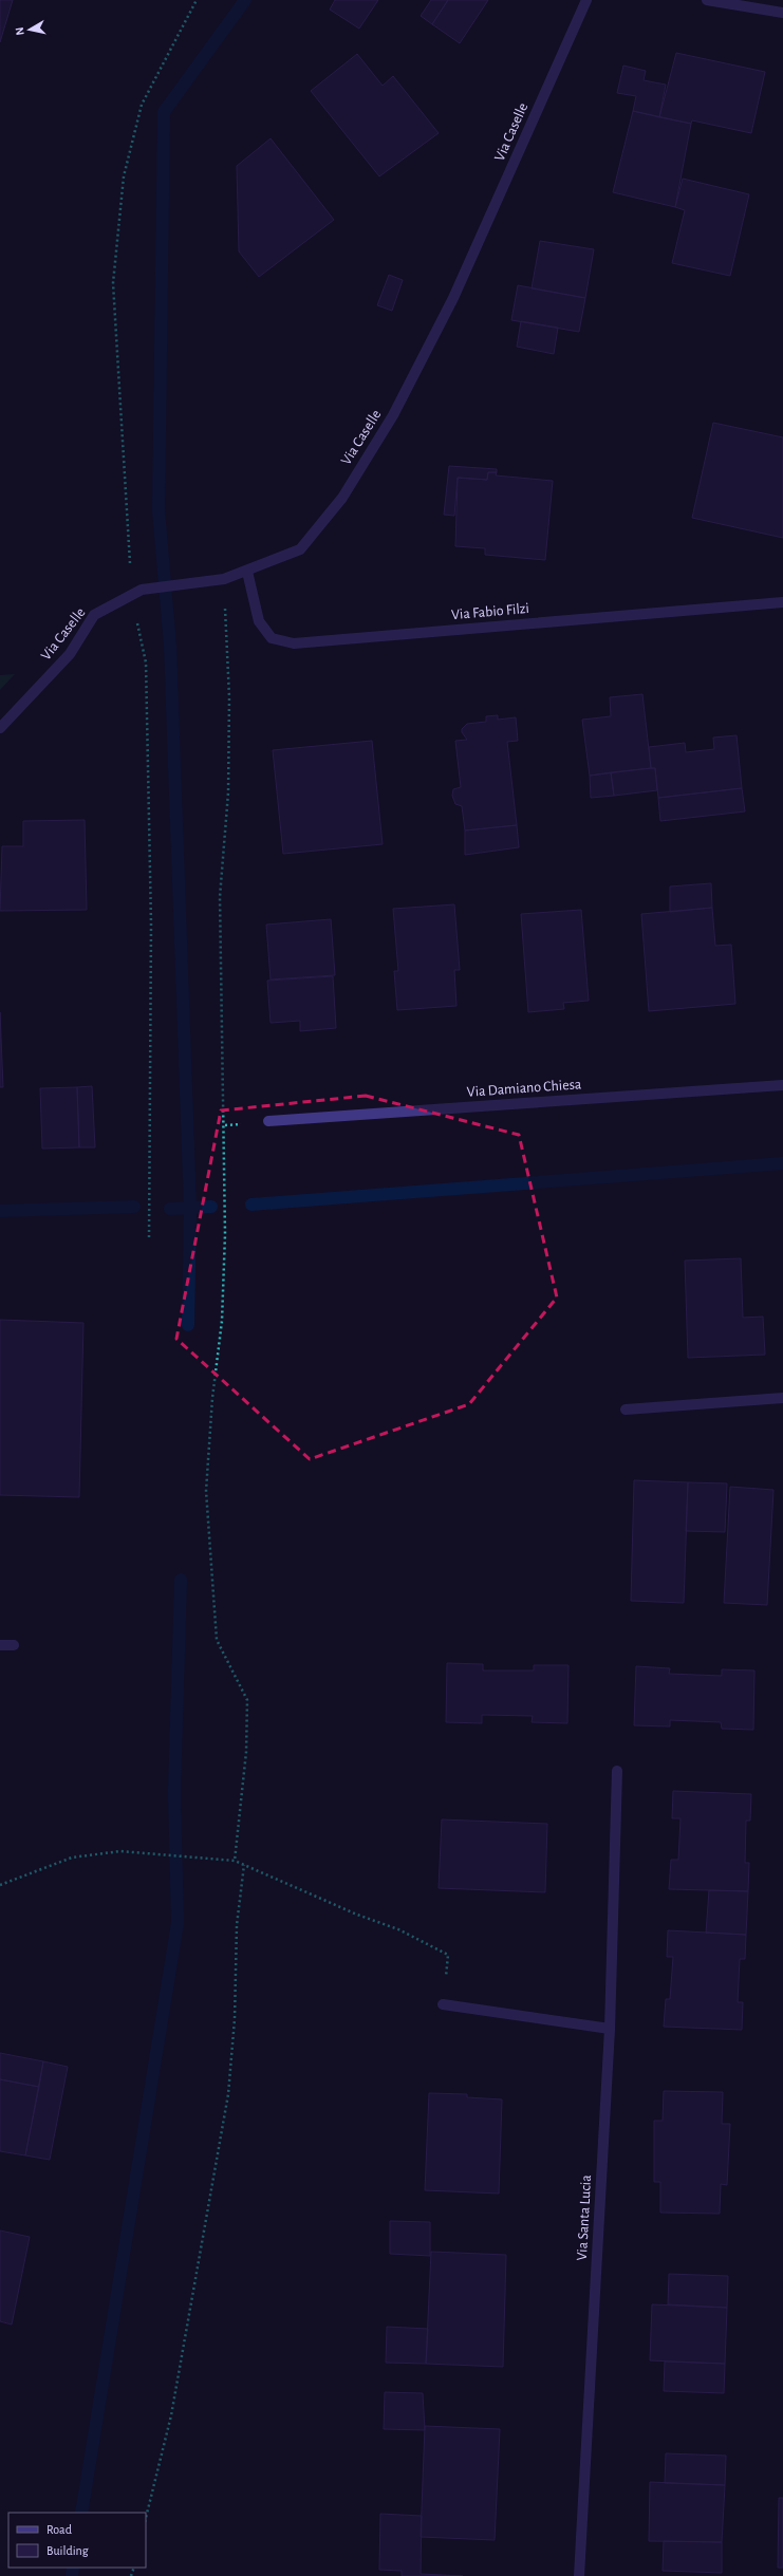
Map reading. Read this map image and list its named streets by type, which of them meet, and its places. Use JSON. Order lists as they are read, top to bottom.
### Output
{
  "streets": {
    "street": [
      "Via Caselle",
      "Via Fabio Filzi",
      "Via Damiano Chiesa",
      "Via Santa Lucia"
    ]
  },
  "crossings": [
    ["Via Caselle", "Via Fabio Filzi"]
  ],
  "legend": ["Road", "Building"],
  "north": "left"
}
